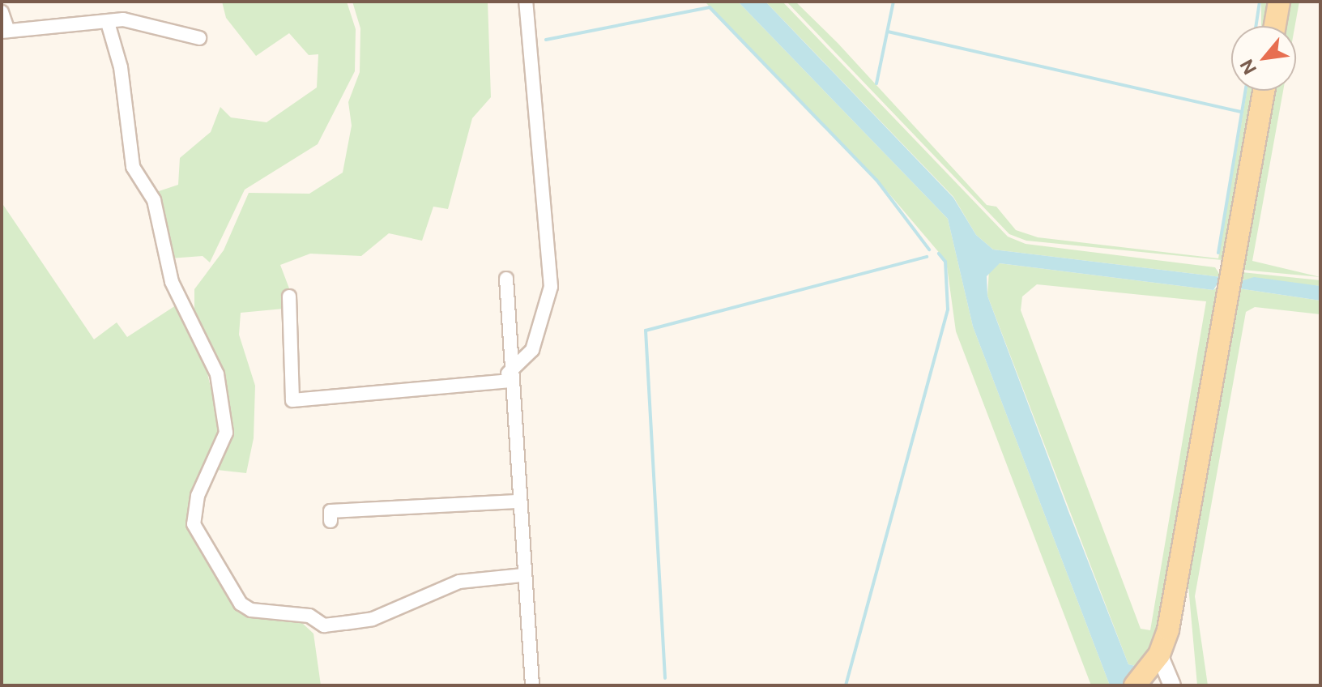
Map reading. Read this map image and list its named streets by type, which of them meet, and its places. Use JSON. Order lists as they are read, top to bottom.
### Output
{
  "north": "bottom left"
}
